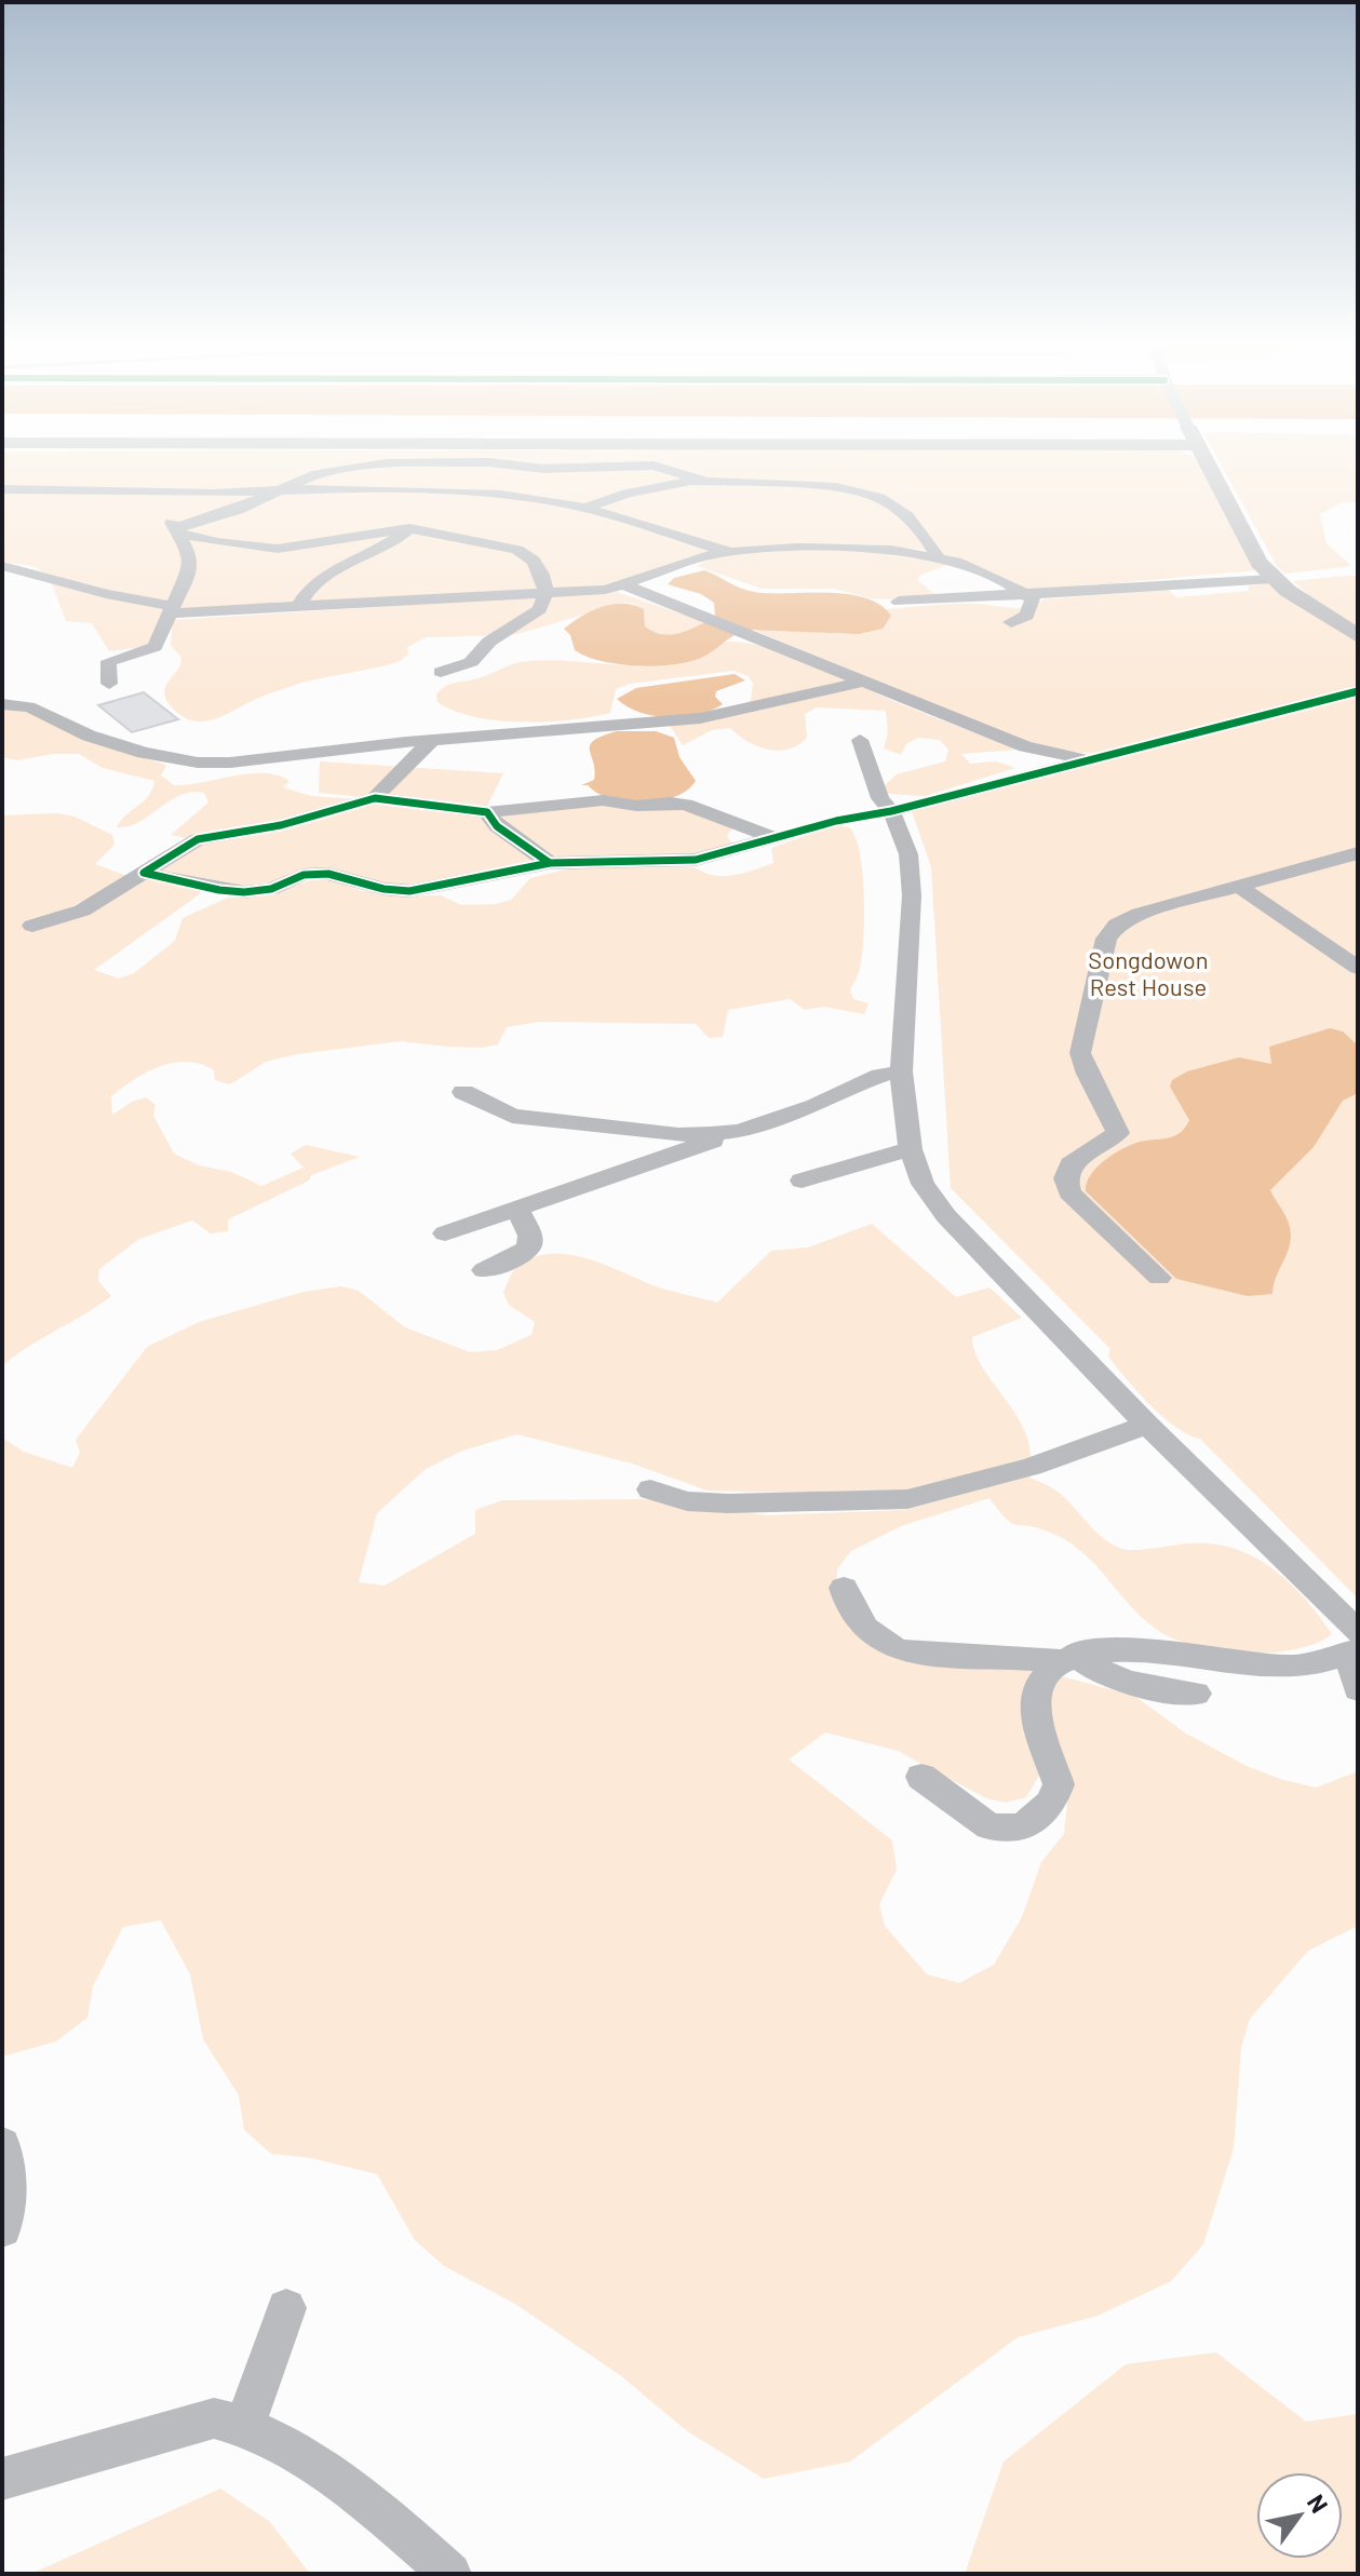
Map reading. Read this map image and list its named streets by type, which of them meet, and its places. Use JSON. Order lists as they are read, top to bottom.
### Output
{
  "parks": ["Songdowon Rest House"],
  "north": "top right"
}
